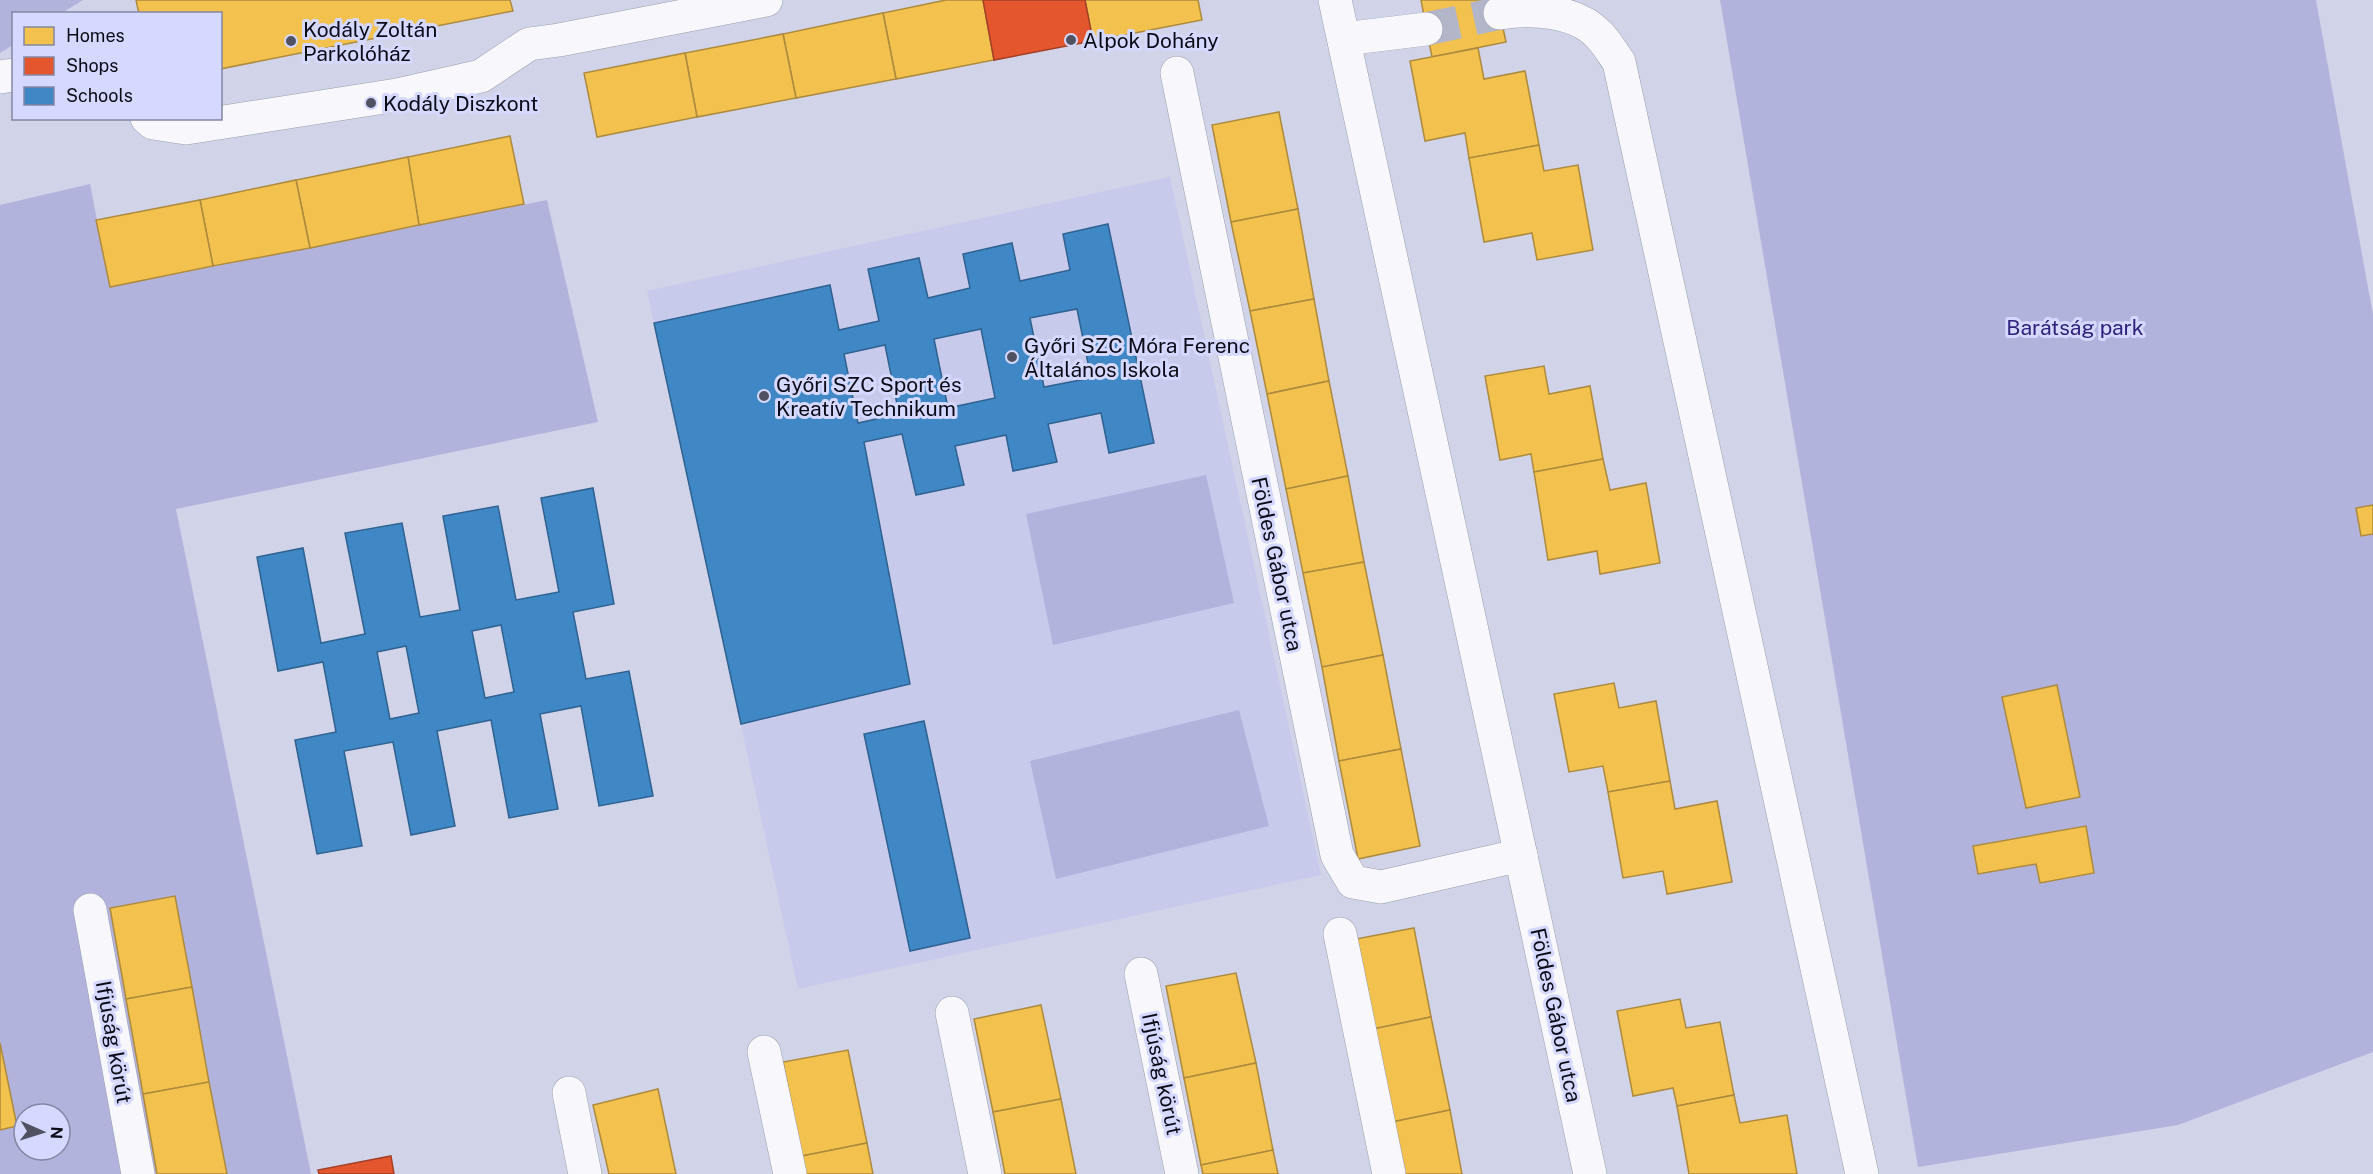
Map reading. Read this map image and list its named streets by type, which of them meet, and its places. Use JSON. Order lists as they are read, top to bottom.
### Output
{
  "streets": {
    "street": ["Földes Gábor utca", "Ifjúság körút"]
  },
  "parks": ["Barátság park"],
  "places": [
    "Alpok Dohány",
    "Kodály Zoltán Parkolóház",
    "Kodály Diszkont",
    "Győri SZC Móra Ferenc Általános Iskola",
    "Győri SZC Sport és Kreatív Technikum"
  ],
  "legend": ["Homes", "Shops", "Schools"],
  "north": "right"
}
